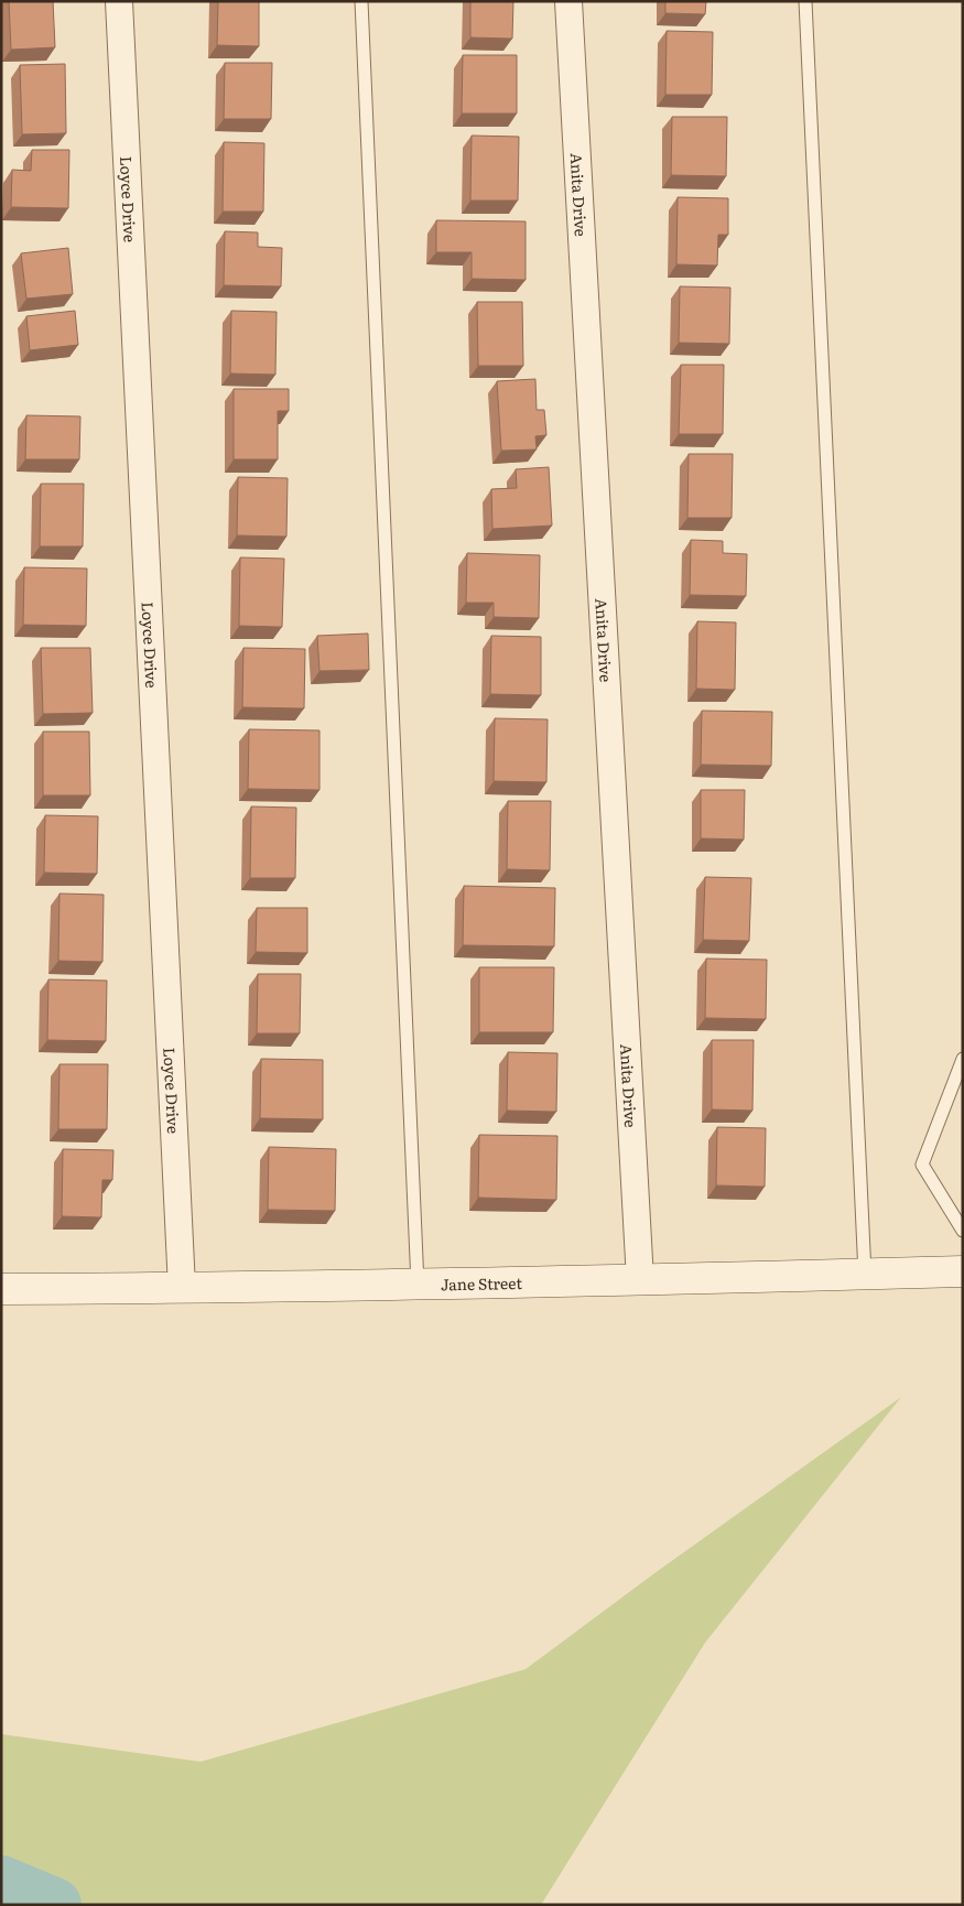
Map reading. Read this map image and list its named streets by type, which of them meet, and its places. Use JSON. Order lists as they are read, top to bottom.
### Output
{
  "streets": {
    "street": ["Anita Drive", "Loyce Drive", "Jane Street"]
  },
  "crossings": [
    ["Anita Drive", "Jane Street"],
    ["Loyce Drive", "Jane Street"]
  ]
}
